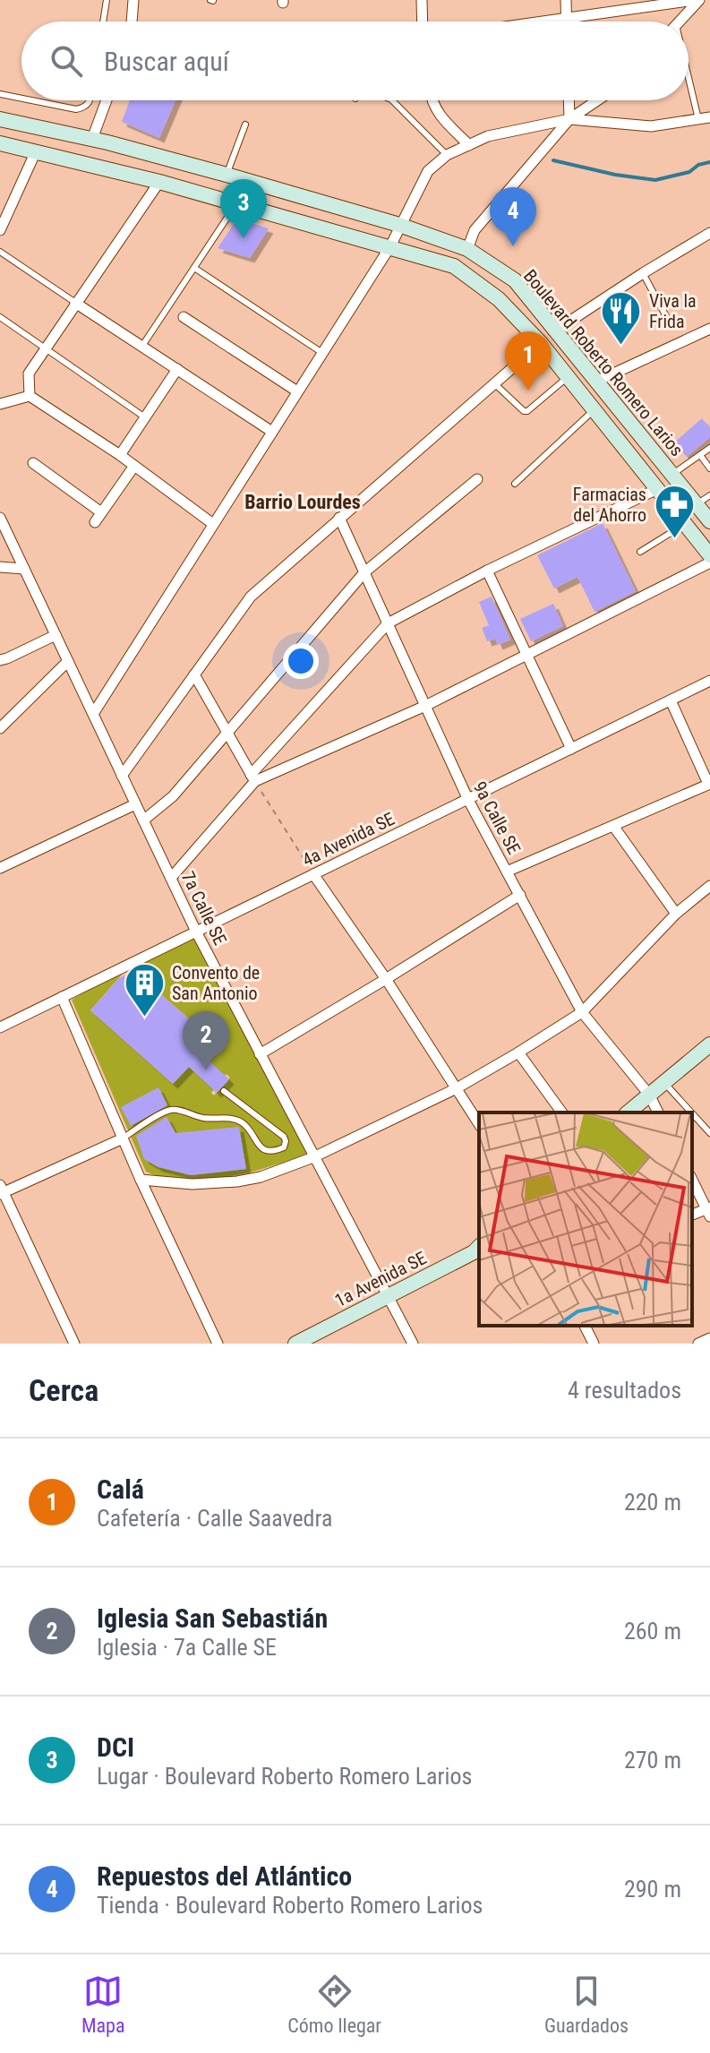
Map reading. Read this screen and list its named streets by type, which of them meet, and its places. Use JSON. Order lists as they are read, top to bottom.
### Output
{
  "streets": {
    "main road": ["Boulevard Roberto Romero Larios", "1a Avenida SE"],
    "street": ["9a Calle SE", "4a Avenida SE", "7a Calle SE"]
  },
  "crossings": [
    ["9a Calle SE", "4a Avenida SE"],
    ["4a Avenida SE", "7a Calle SE"],
    ["7a Calle SE", "1a Avenida SE"]
  ],
  "districts": ["Barrio Lourdes"],
  "places": {
    "restaurant": ["Viva la Frida"],
    "pharmacy": ["Farmacias del Ahorro"],
    "building": ["Convento de San Antonio"]
  },
  "page": {
    "search": "Buscar aquí",
    "pins": [
      "3",
      "4",
      "1",
      "2"
    ],
    "heading": ["Cerca", "4 resultados"],
    "list": [
      {
        "mark": "1",
        "name": "Calá",
        "note": "Cafetería · Calle Saavedra",
        "value": "220 m"
      },
      {
        "mark": "2",
        "name": "Iglesia San Sebastián",
        "note": "Iglesia · 7a Calle SE",
        "value": "260 m"
      },
      {
        "mark": "3",
        "name": "DCI",
        "note": "Lugar · Boulevard Roberto Romero Larios",
        "value": "270 m"
      },
      {
        "mark": "4",
        "name": "Repuestos del Atlántico",
        "note": "Tienda · Boulevard Roberto Romero Larios",
        "value": "290 m"
      }
    ],
    "nav": ["Mapa", "Cómo llegar", "Guardados"]
  }
}
